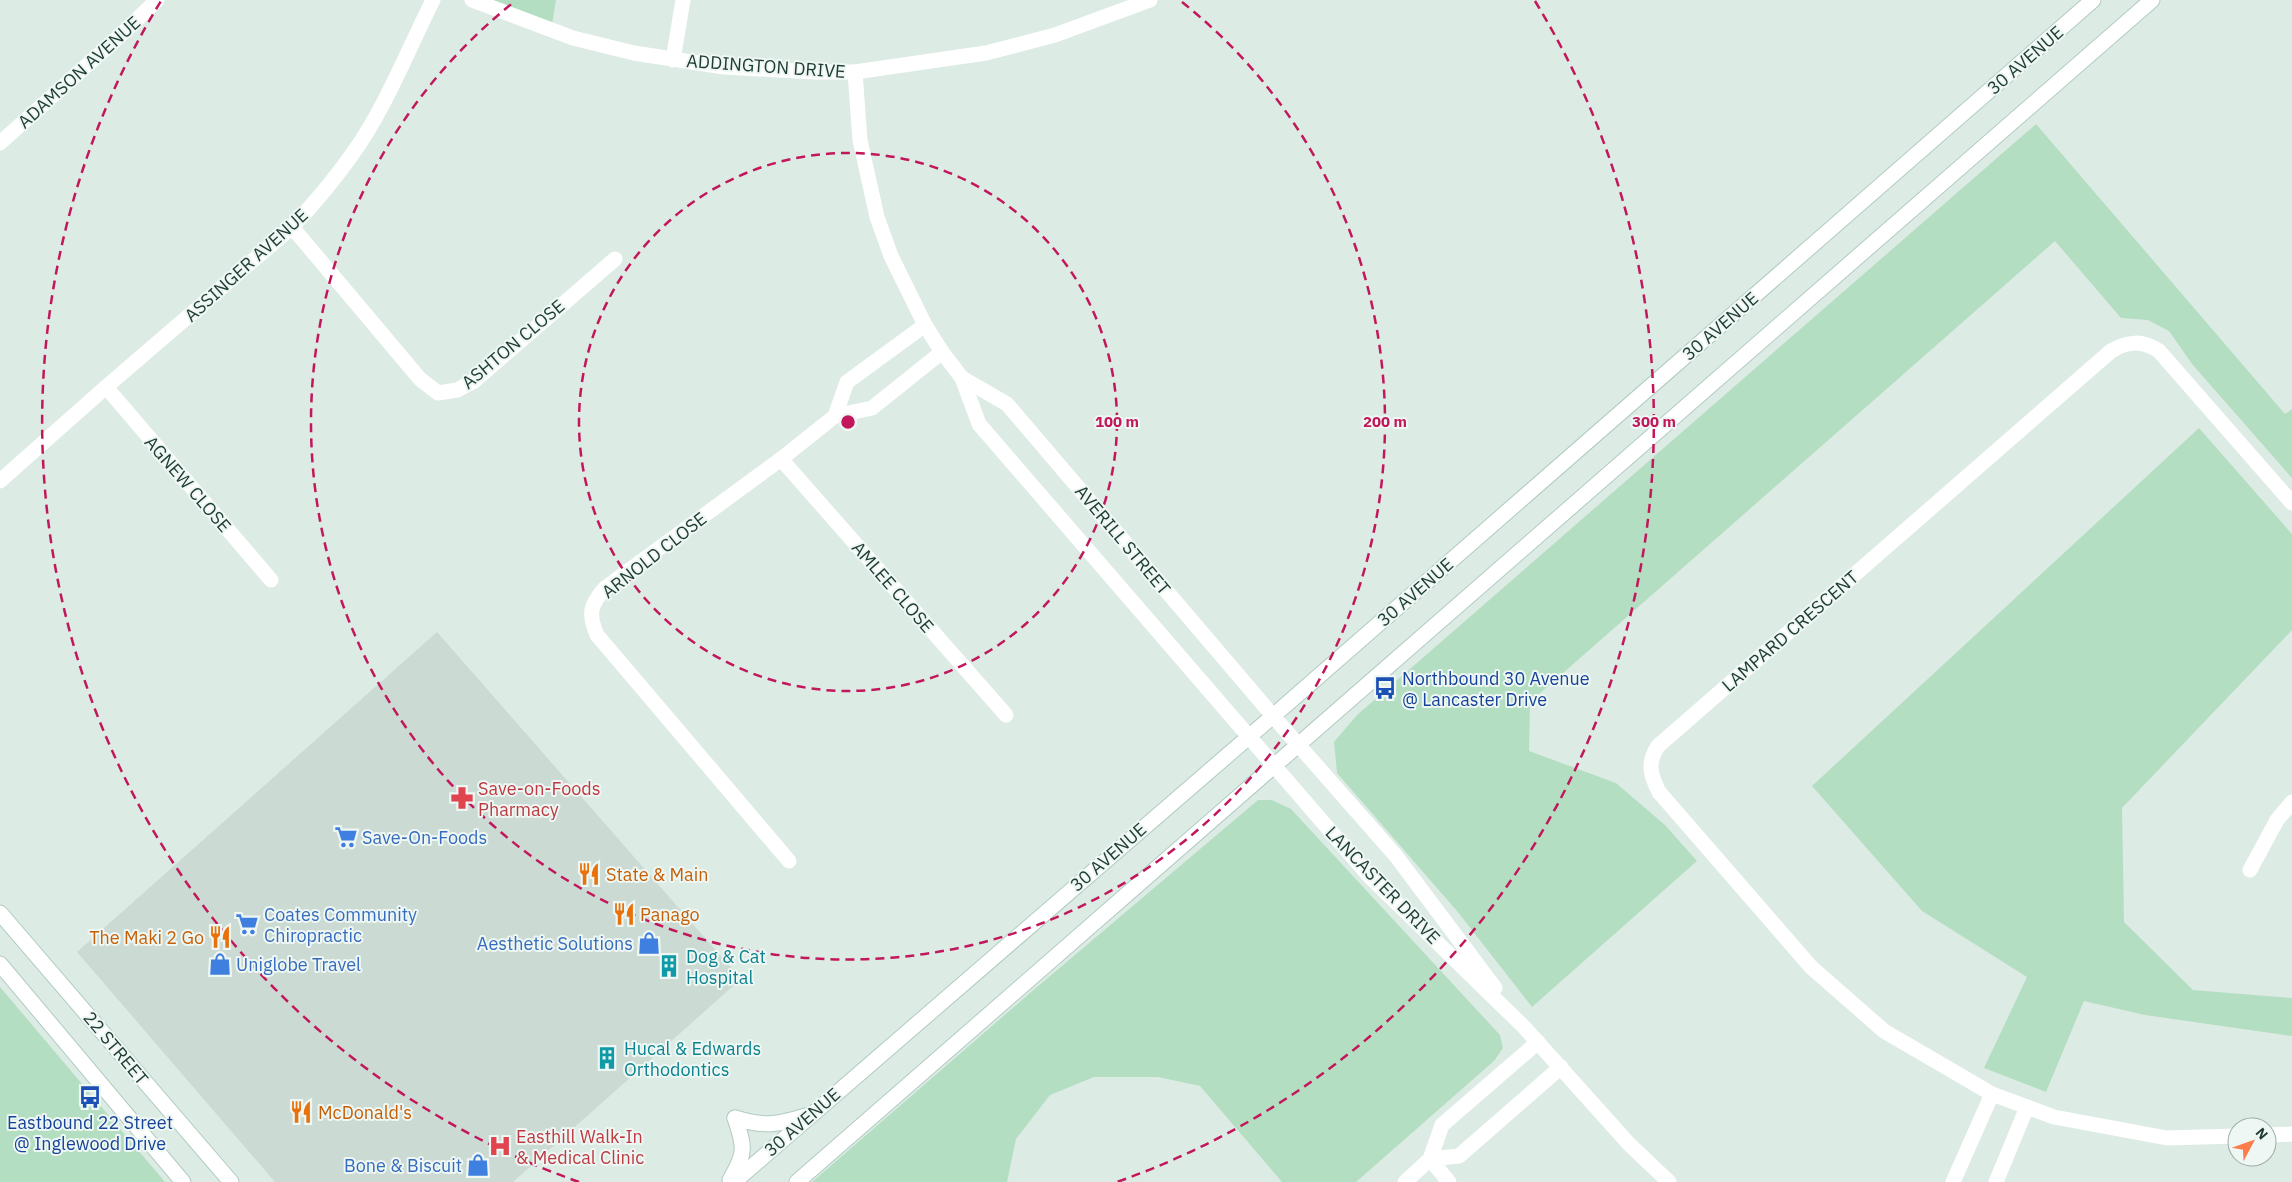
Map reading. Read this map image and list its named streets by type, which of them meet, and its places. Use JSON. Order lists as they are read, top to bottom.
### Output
{
  "streets": {
    "street": [
      "30 AVENUE",
      "ADDINGTON DRIVE",
      "ADAMSON AVENUE",
      "ASSINGER AVENUE",
      "ASHTON CLOSE",
      "AGNEW CLOSE",
      "AVERILL STREET",
      "ARNOLD CLOSE",
      "AMLEE CLOSE",
      "LAMPARD CRESCENT",
      "LANCASTER DRIVE",
      "22 STREET"
    ]
  },
  "crossings": [
    ["30 AVENUE", "AVERILL STREET"],
    ["30 AVENUE", "LANCASTER DRIVE"],
    ["ADDINGTON DRIVE", "AVERILL STREET"],
    ["ASSINGER AVENUE", "ASHTON CLOSE"],
    ["ASSINGER AVENUE", "AGNEW CLOSE"],
    ["AVERILL STREET", "ARNOLD CLOSE"],
    ["AVERILL STREET", "LANCASTER DRIVE"],
    ["ARNOLD CLOSE", "AMLEE CLOSE"]
  ],
  "places": {
    "bus stop": ["Northbound 30 Avenue @ Lancaster Drive", "Eastbound 22 Street @ Inglewood Drive"],
    "pharmacy": ["Save-on-Foods Pharmacy"],
    "supermarket": ["Save-On-Foods", "Coates Community Chiropractic"],
    "restaurant": [
      "State & Main",
      "Panago",
      "The Maki 2 Go",
      "McDonald's"
    ],
    "shop": ["Aesthetic Solutions", "Uniglobe Travel", "Bone & Biscuit"],
    "building": ["Dog & Cat Hospital", "Hucal & Edwards Orthodontics"],
    "hospital": ["Easthill Walk-In & Medical Clinic"]
  },
  "north": "top right",
  "rings": ["100 m", "200 m", "300 m"]
}
